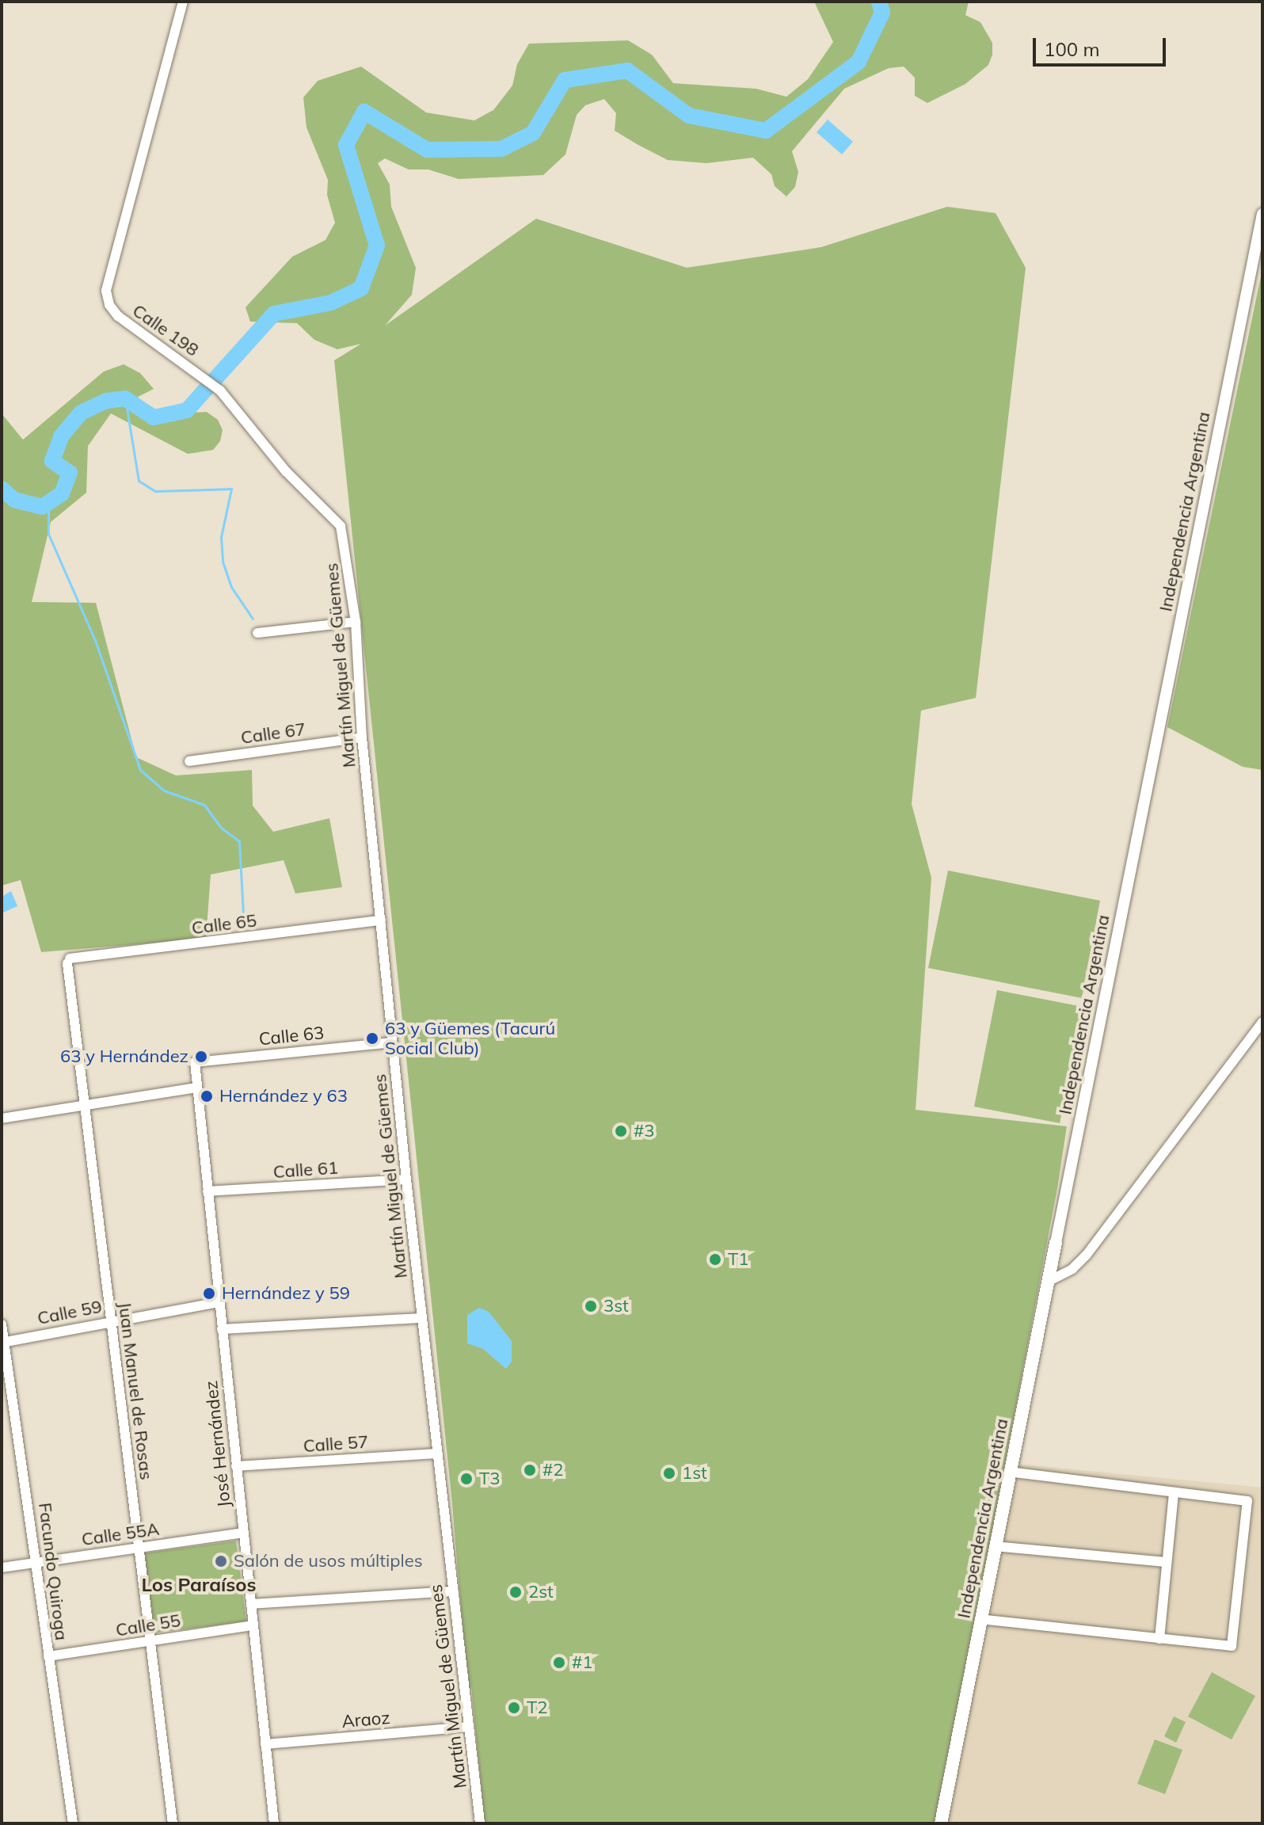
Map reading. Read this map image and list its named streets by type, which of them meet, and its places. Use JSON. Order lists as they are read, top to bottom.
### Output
{
  "streets": {
    "main road": ["Independencia Argentina"],
    "street": [
      "Calle 198",
      "Martín Miguel de Güemes",
      "Calle 67",
      "Calle 65",
      "Calle 63",
      "Calle 61",
      "Calle 59",
      "Juan Manuel de Rosas",
      "José Hernández",
      "Calle 57",
      "Calle 55A",
      "Facundo Quiroga",
      "Calle 55",
      "Araoz"
    ]
  },
  "crossings": [
    ["Calle 198", "Martín Miguel de Güemes"],
    ["Martín Miguel de Güemes", "Calle 67"],
    ["Martín Miguel de Güemes", "Calle 65"],
    ["Martín Miguel de Güemes", "Calle 63"],
    ["Martín Miguel de Güemes", "Calle 61"],
    ["Martín Miguel de Güemes", "Calle 57"],
    ["Martín Miguel de Güemes", "Araoz"],
    ["Calle 65", "Juan Manuel de Rosas"],
    ["Calle 63", "José Hernández"],
    ["Calle 61", "José Hernández"],
    ["Calle 59", "Juan Manuel de Rosas"],
    ["Calle 59", "José Hernández"],
    ["Calle 59", "Facundo Quiroga"],
    ["Juan Manuel de Rosas", "Calle 55A"],
    ["Juan Manuel de Rosas", "Calle 55"],
    ["José Hernández", "Calle 57"],
    ["José Hernández", "Calle 55A"],
    ["José Hernández", "Calle 55"],
    ["José Hernández", "Araoz"],
    ["Calle 55A", "Facundo Quiroga"],
    ["Facundo Quiroga", "Calle 55"]
  ],
  "districts": ["Los Paraísos"],
  "places": [
    "63 y Güemes (Tacurú Social Club)",
    "63 y Hernández",
    "Hernández y 63",
    "#3",
    "T1",
    "Hernández y 59",
    "3st",
    "#2",
    "1st",
    "T3",
    "Salón de usos múltiples",
    "2st",
    "#1",
    "T2"
  ],
  "scale_bar": "100 m"
}
